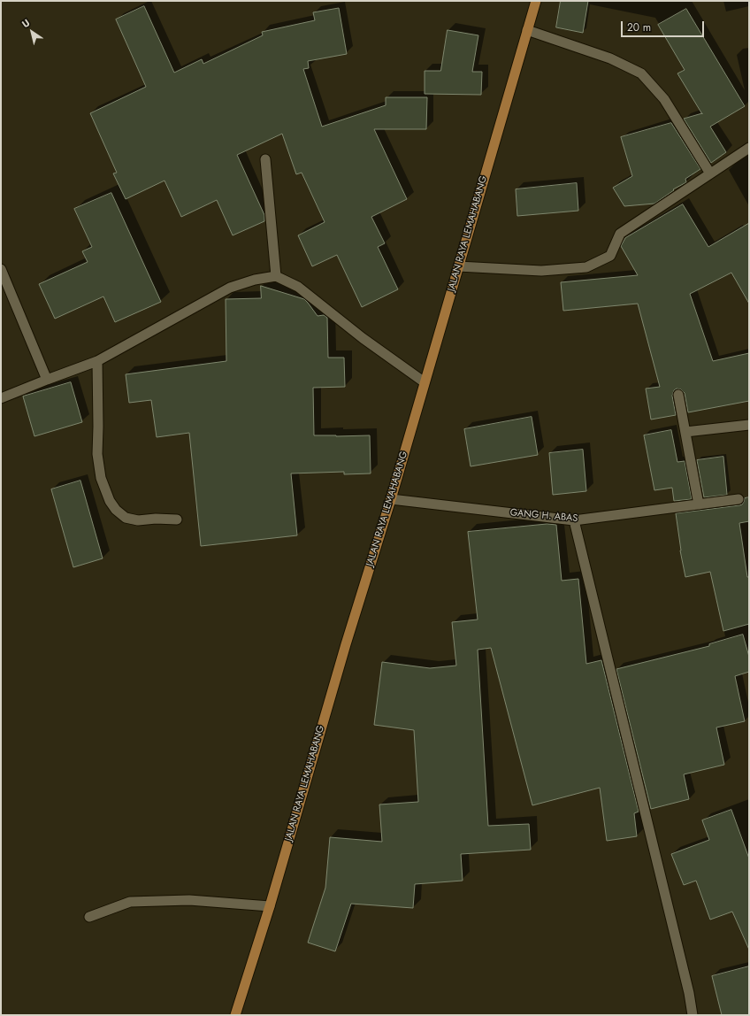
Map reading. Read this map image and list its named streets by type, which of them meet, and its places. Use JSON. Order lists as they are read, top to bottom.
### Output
{
  "streets": {
    "main road": ["JALAN RAYA LEMAHABANG"],
    "street": ["GANG H. ABAS"]
  },
  "crossings": [
    ["JALAN RAYA LEMAHABANG", "GANG H. ABAS"]
  ],
  "scale_bar": "20 m",
  "north": "top left"
}
